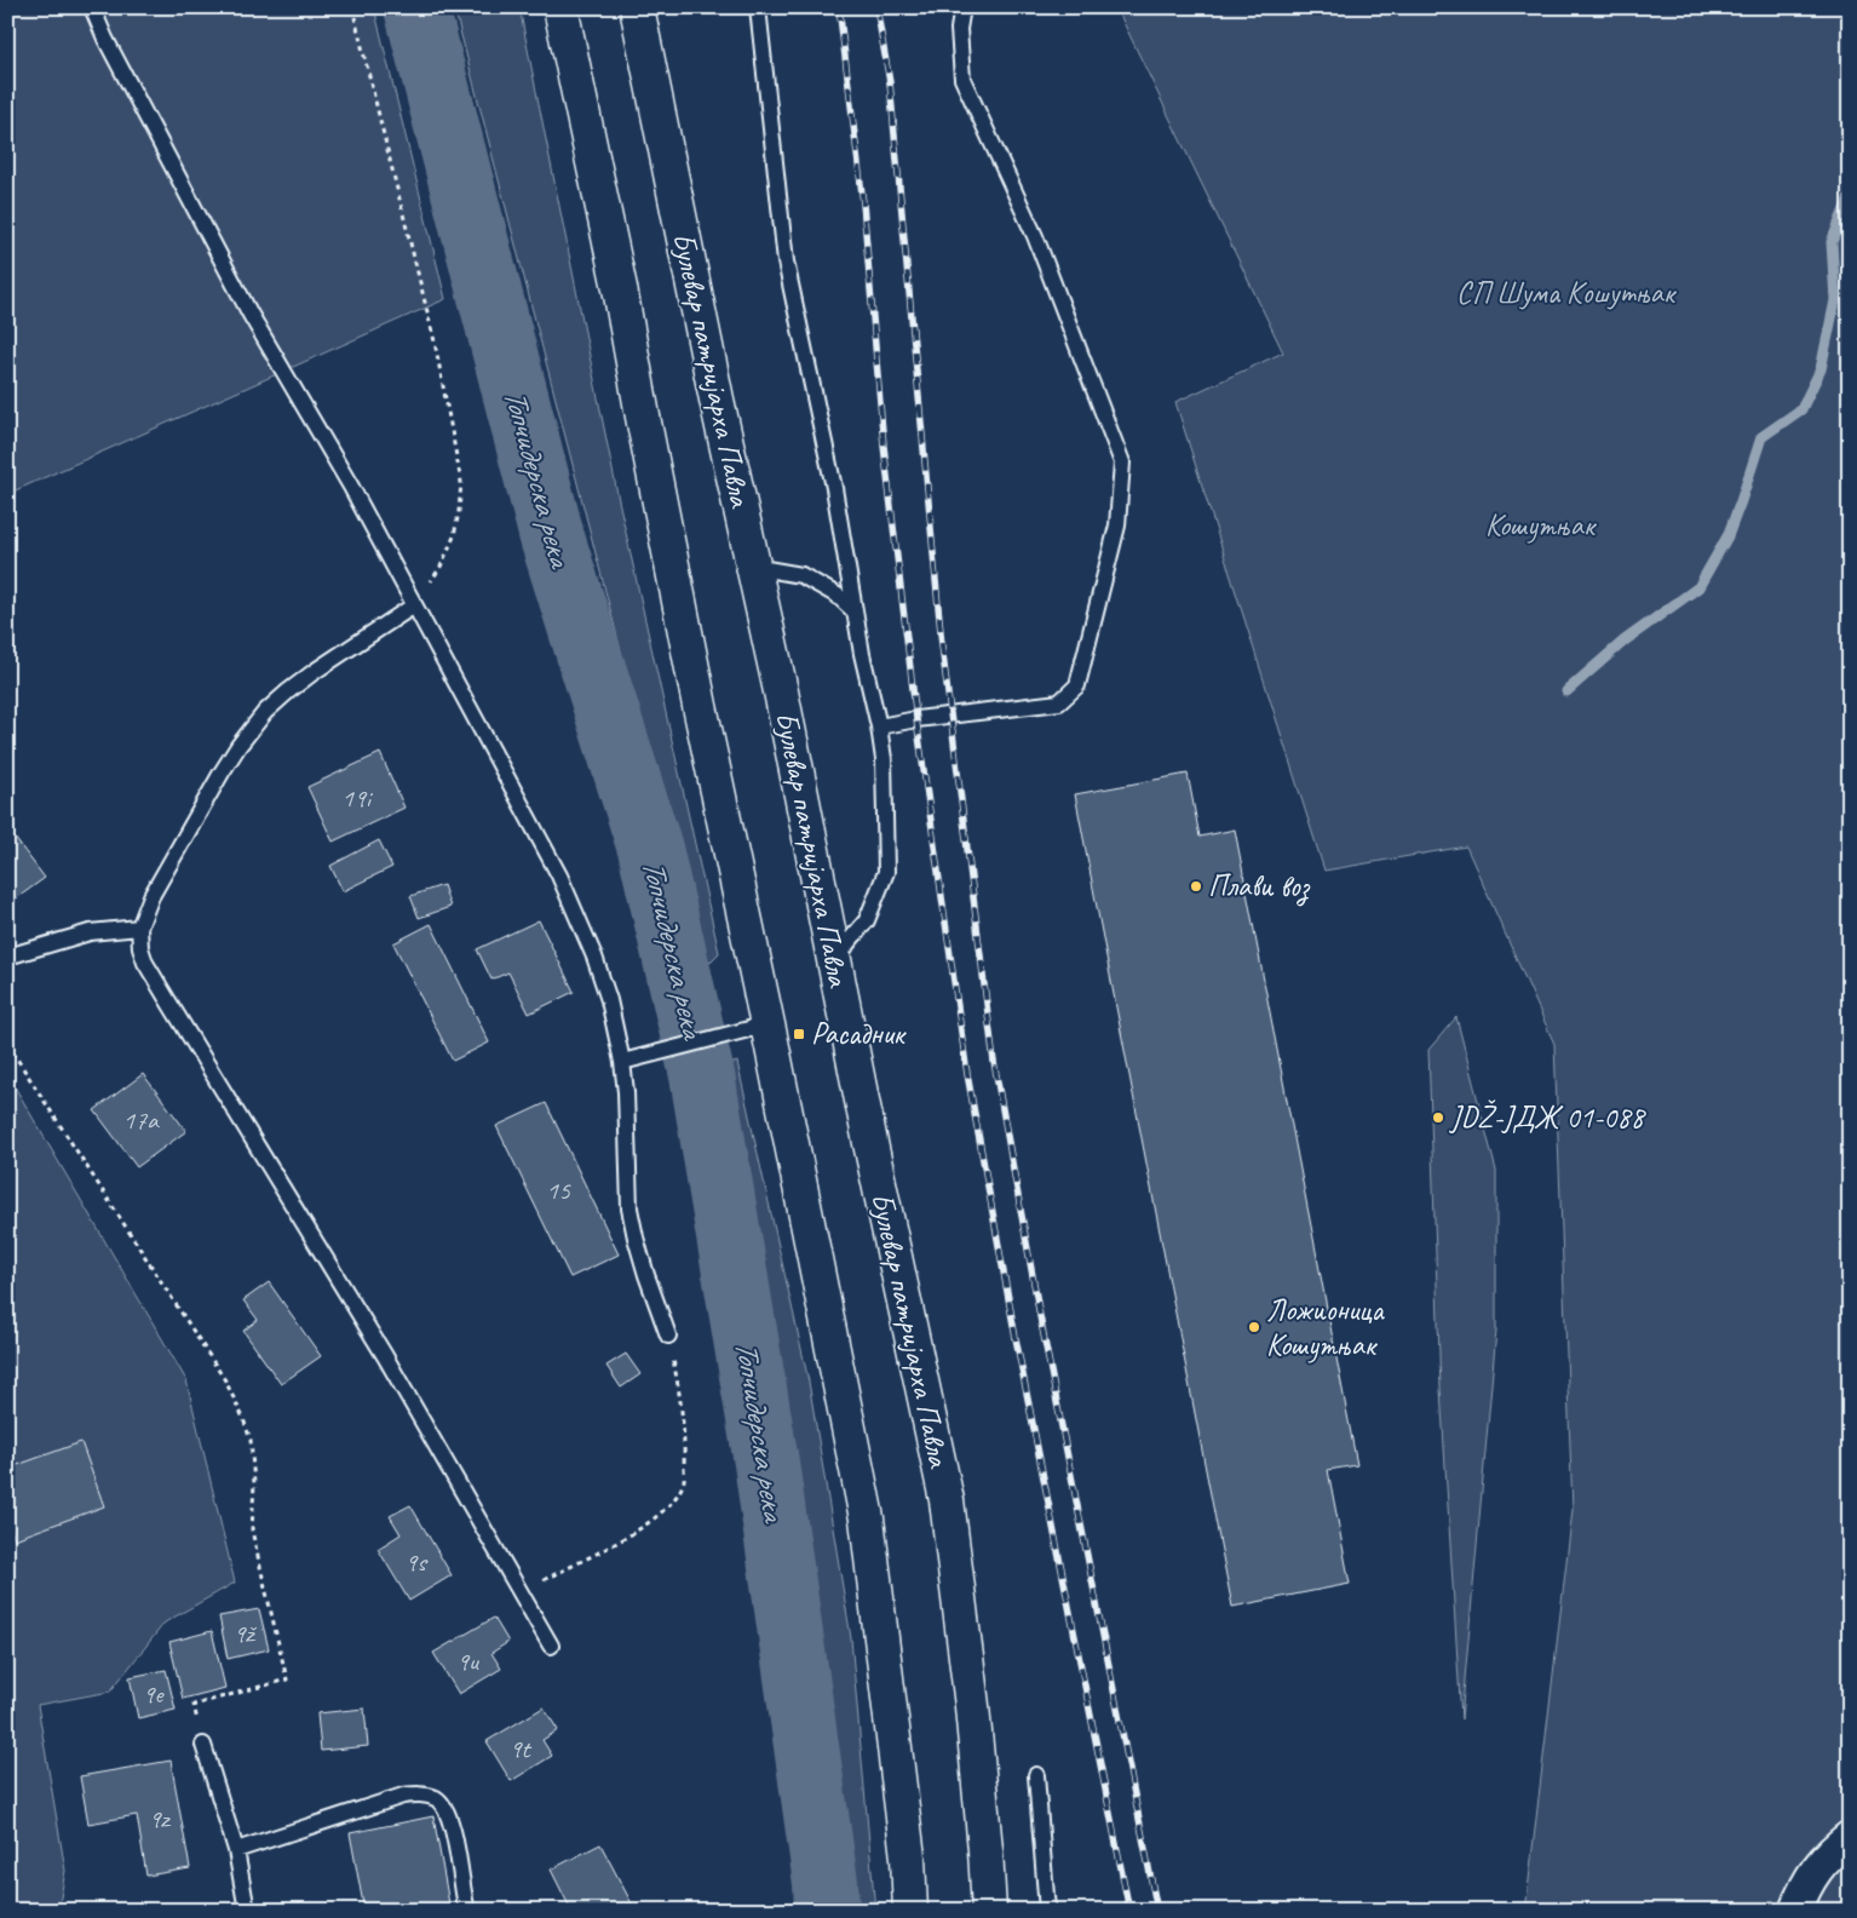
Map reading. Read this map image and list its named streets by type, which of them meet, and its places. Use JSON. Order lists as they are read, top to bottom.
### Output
{
  "streets": {
    "main road": ["Булевар патријарха Павла"]
  },
  "water": ["Топчидерска река"],
  "parks": ["СП Шума Кошутњак", "Кошутњак"],
  "places": {
    "other": ["Плави воз", "JDŽ-JДЖ 01-088", "Ложионица Кошутњак"],
    "transit": ["Расадник"]
  },
  "house_numbers": [
    "19i",
    "17a",
    "15",
    "9s",
    "9ž",
    "9u",
    "9e",
    "9t",
    "9z"
  ]
}
